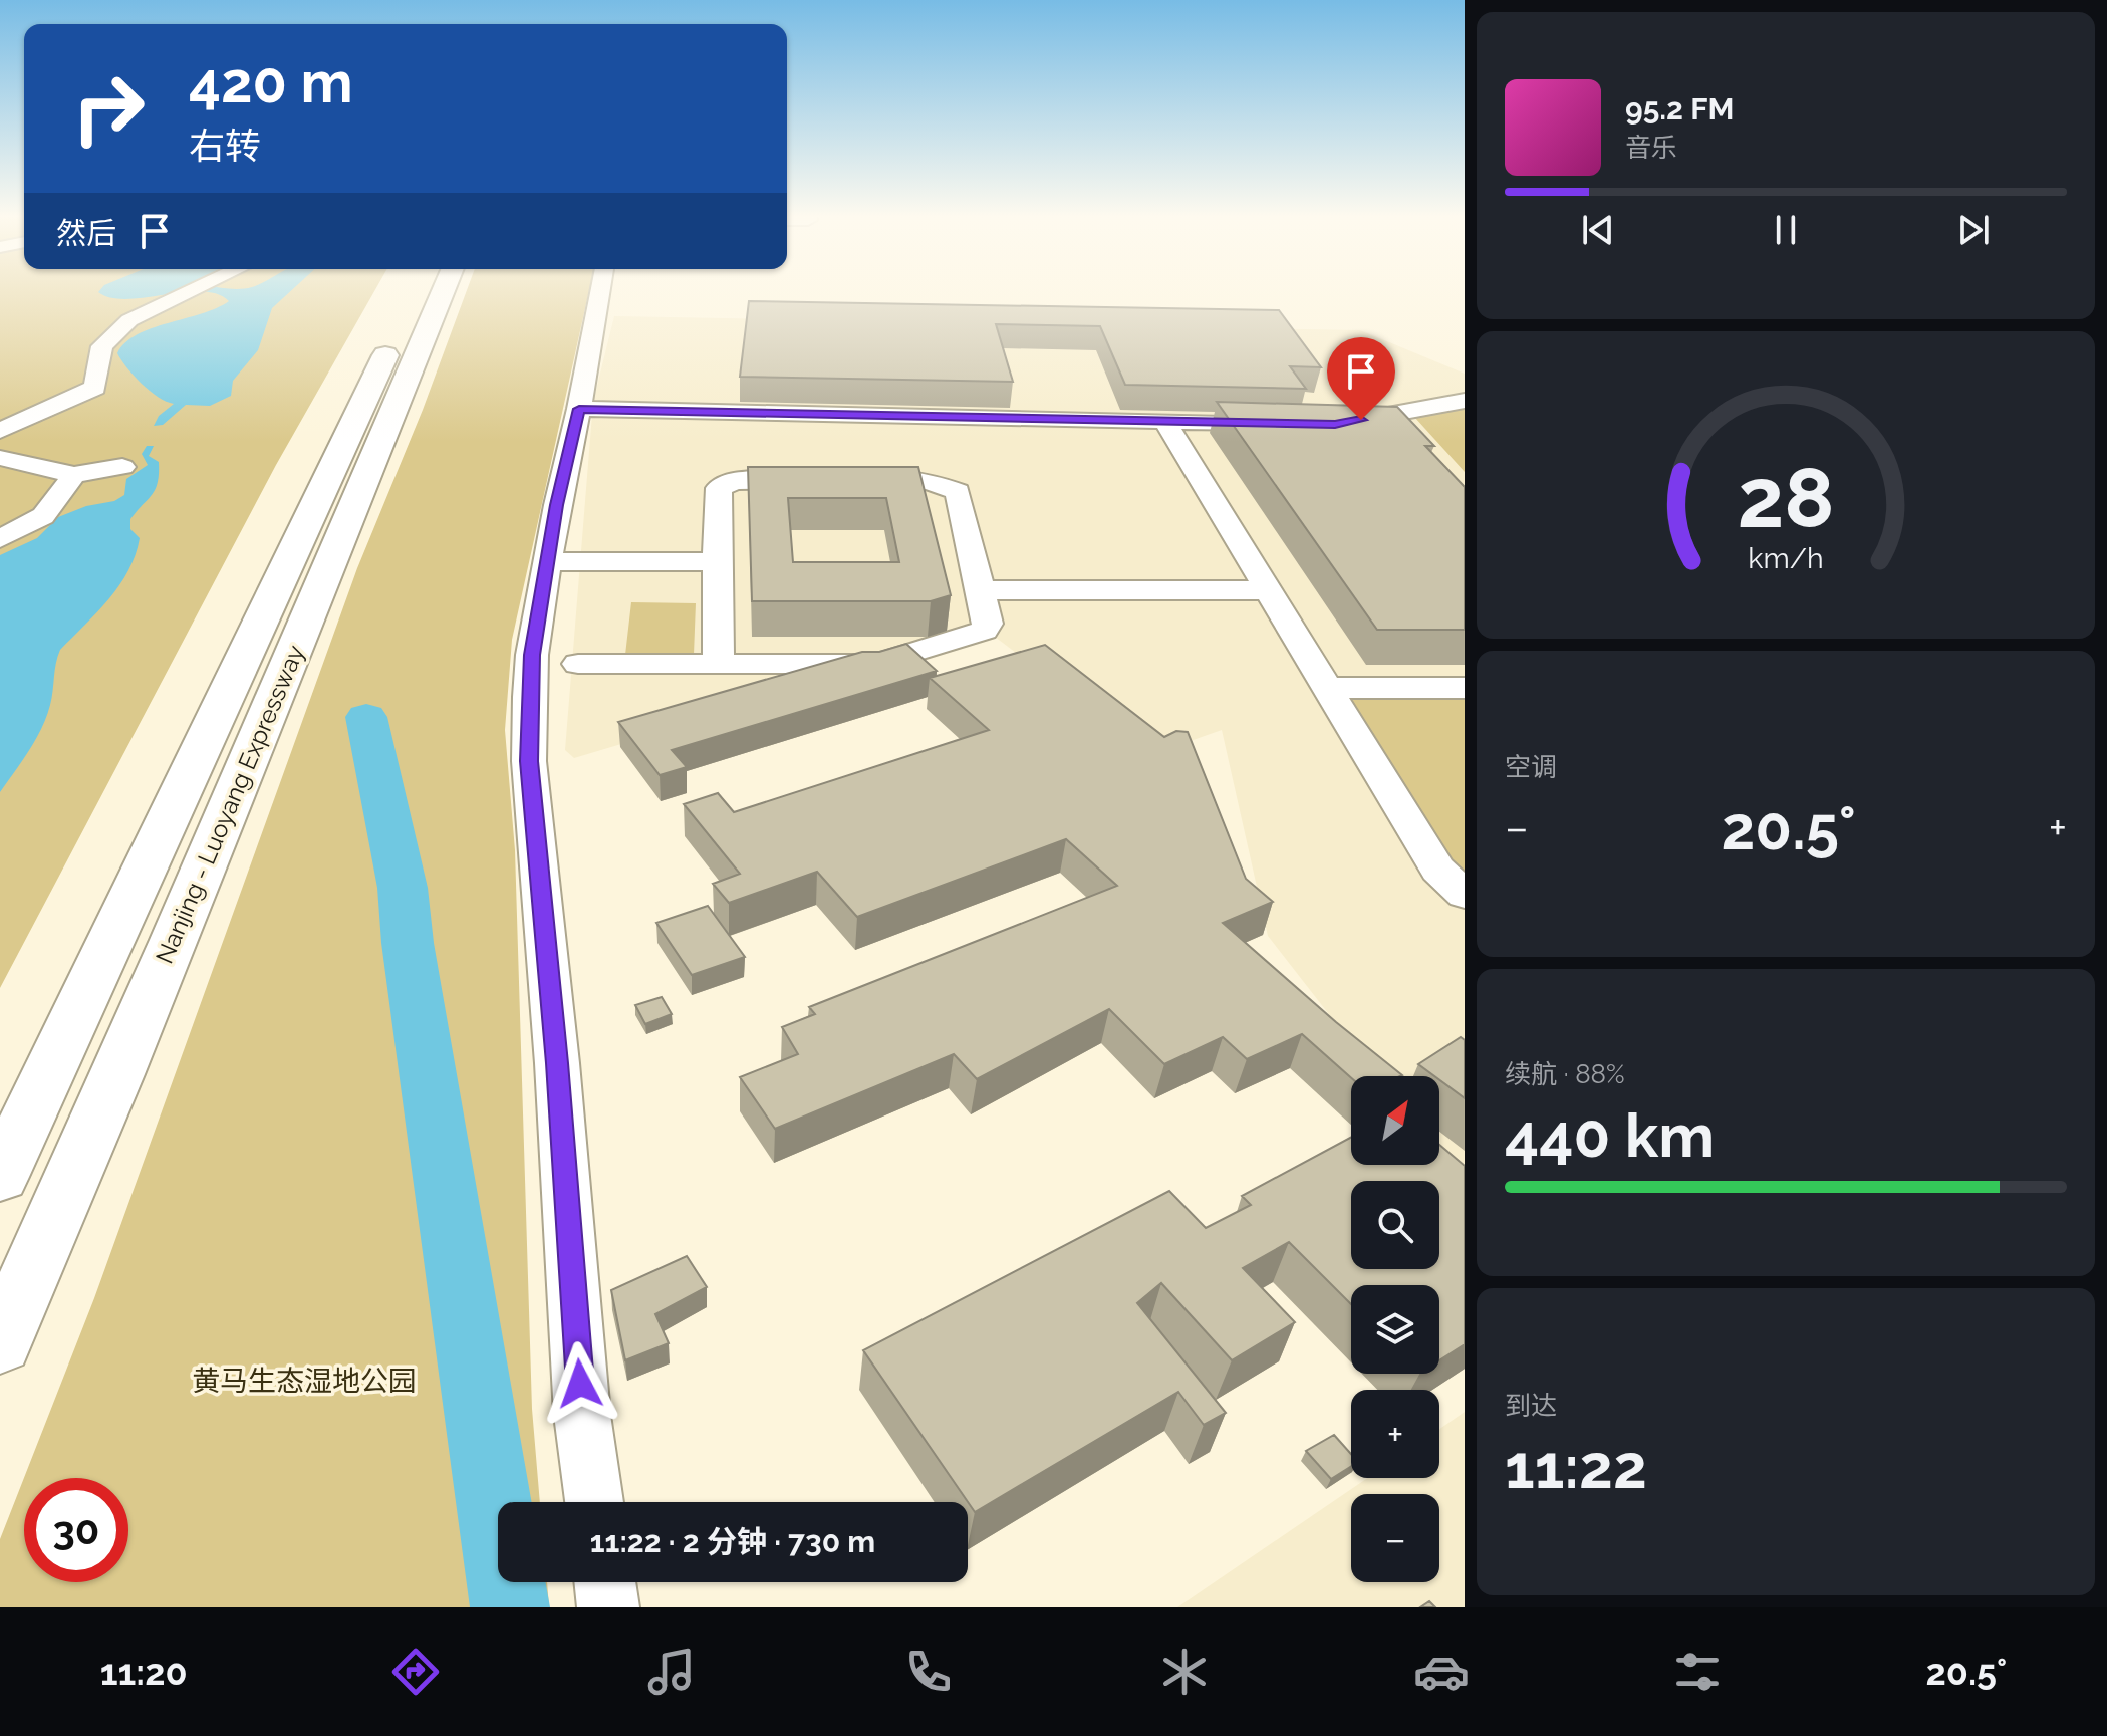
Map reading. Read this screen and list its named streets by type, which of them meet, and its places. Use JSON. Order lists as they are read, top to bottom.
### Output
{
  "streets": {
    "highway": ["Nanjing - Luoyang Expressway"]
  },
  "parks": ["黄马生态湿地公园"],
  "north": "top right",
  "page": {
    "turn": ["420 m", "右转"],
    "song": ["95.2 FM", "音乐"],
    "then": "然后",
    "tile": [
      "空调",
      ["续航 · 88%", "440 km"],
      ["到达", "11:22"]
    ],
    "heat": ["−", "20.5°", "+"],
    "map_buttons": ["+", "−"],
    "limit": "30",
    "trip": "11:22 · 2 分钟 · 730 m",
    "tabs": ["11:20", "20.5°"],
    "gauge": ["28", "km/h"]
  }
}
